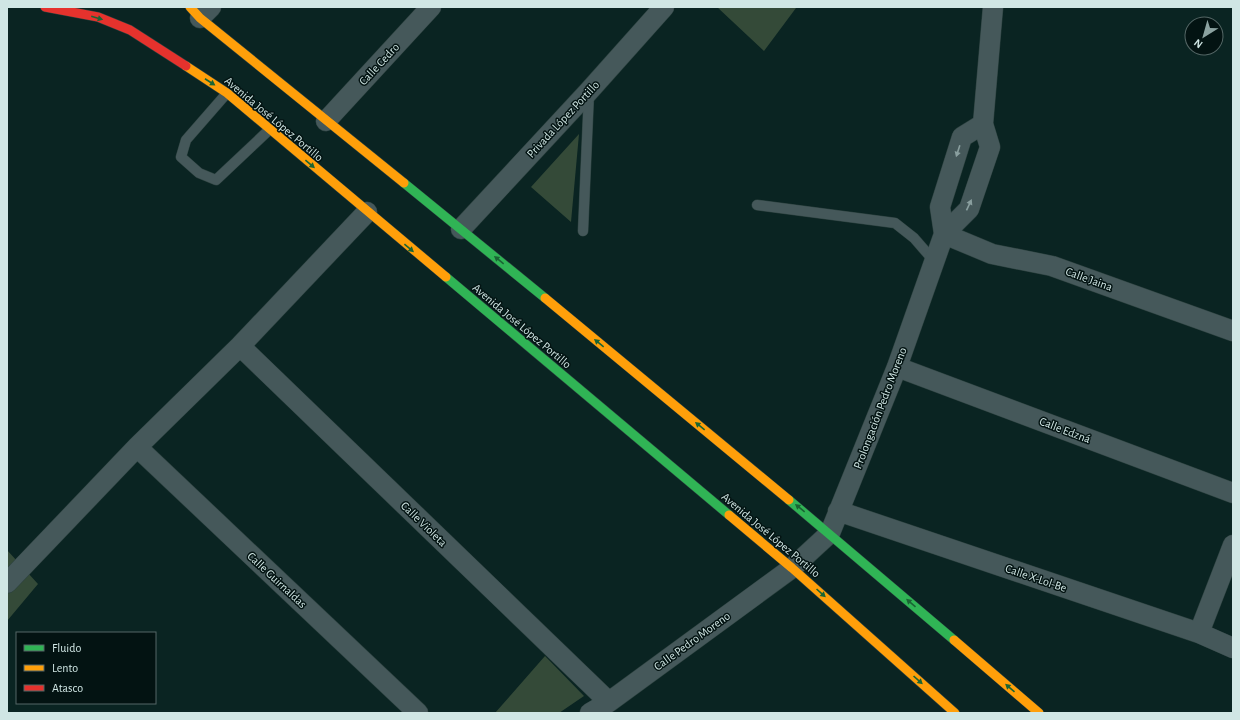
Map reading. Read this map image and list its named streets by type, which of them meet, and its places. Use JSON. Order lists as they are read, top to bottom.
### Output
{
  "streets": {
    "main road": ["Avenida José López Portillo"],
    "street": [
      "Calle Cedro",
      "Privada López Portillo",
      "Calle Jaina",
      "Prolongación Pedro Moreno",
      "Calle Edzná",
      "Calle Violeta",
      "Calle X-Lol-Be",
      "Calle Guirnaldas",
      "Calle Pedro Moreno"
    ]
  },
  "crossings": [
    ["Avenida José López Portillo", "Prolongación Pedro Moreno"],
    ["Avenida José López Portillo", "Calle Pedro Moreno"],
    ["Calle Jaina", "Prolongación Pedro Moreno"],
    ["Prolongación Pedro Moreno", "Calle Edzná"],
    ["Prolongación Pedro Moreno", "Calle X-Lol-Be"],
    ["Prolongación Pedro Moreno", "Calle Pedro Moreno"],
    ["Calle Violeta", "Calle Pedro Moreno"]
  ],
  "legend": ["Fluido", "Lento", "Atasco"],
  "north": "bottom left"
}
